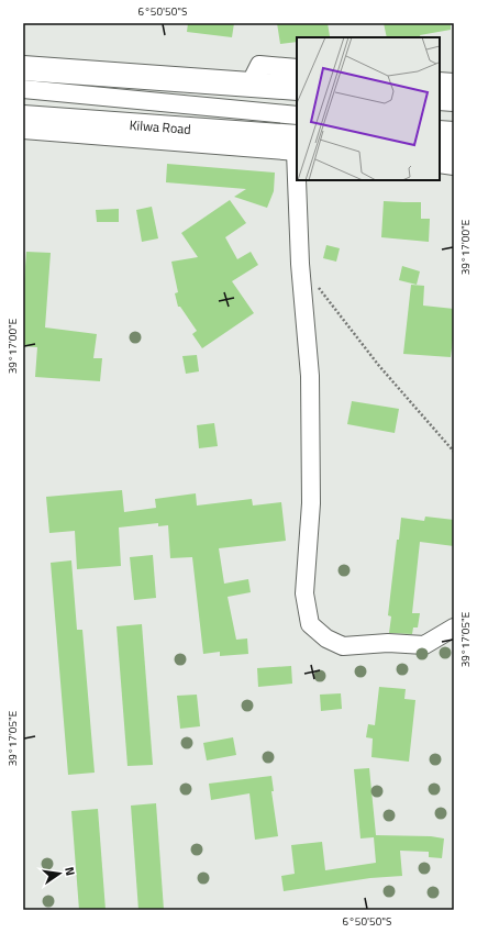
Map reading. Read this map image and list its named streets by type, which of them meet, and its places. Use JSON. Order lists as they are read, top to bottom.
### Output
{
  "streets": {
    "highway": ["Kilwa Road"]
  },
  "north": "right",
  "coordinates": ["6°50'50\"S", "39°17'00\"E", "39°17'05\"E"]
}
